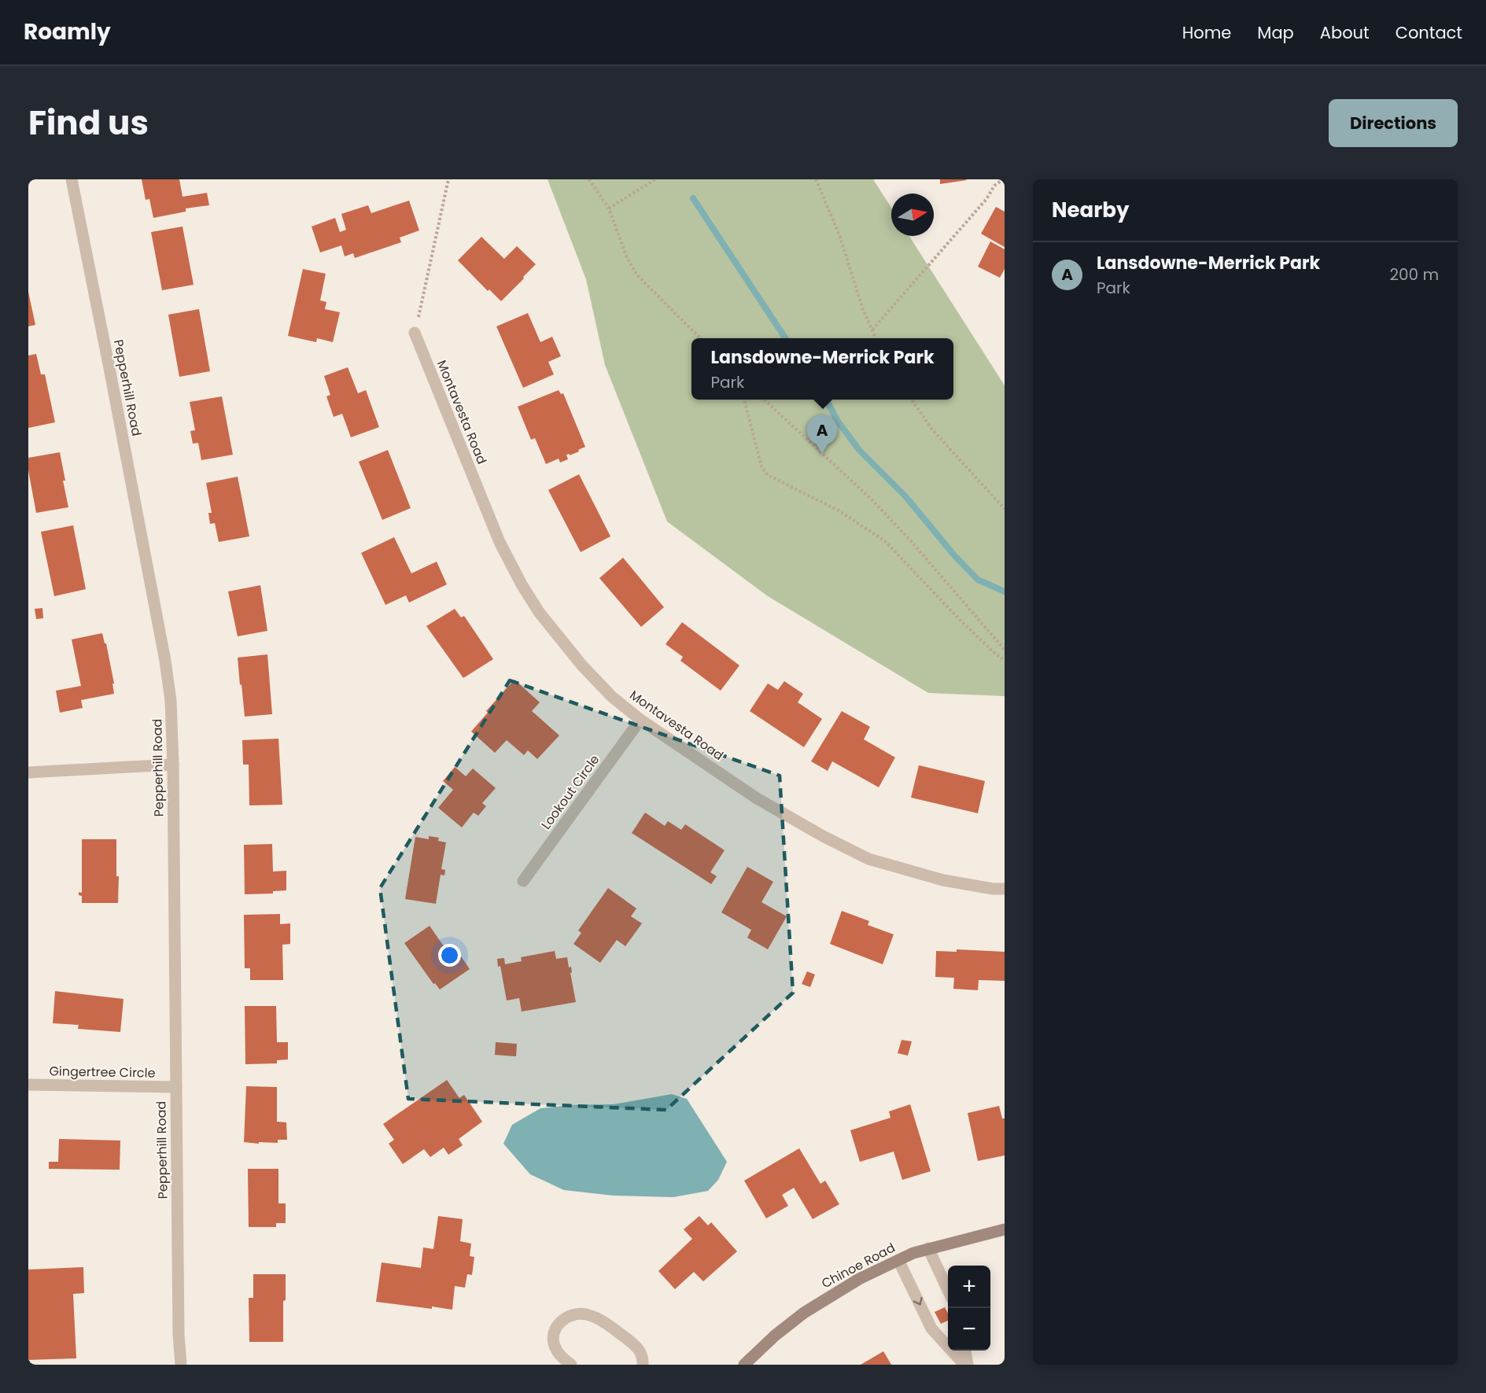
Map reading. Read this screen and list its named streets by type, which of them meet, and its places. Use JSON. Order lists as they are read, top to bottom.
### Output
{
  "streets": {
    "street": [
      "Pepperhill Road",
      "Montavesta Road",
      "Lookout Circle",
      "Gingertree Circle",
      "Chinoe Road"
    ]
  },
  "crossings": [
    ["Pepperhill Road", "Gingertree Circle"],
    ["Montavesta Road", "Lookout Circle"]
  ],
  "north": "right",
  "page": {
    "header": "Roamly",
    "nav": [
      "Home",
      "Map",
      "About",
      "Contact"
    ],
    "title": "Find us",
    "buttons": "Directions",
    "heading": "Nearby",
    "list": [
      {
        "mark": "A",
        "name": "Lansdowne-Merrick Park",
        "note": "Park",
        "value": "200 m"
      }
    ],
    "popup": ["Lansdowne-Merrick Park", "Park"],
    "pins": "A",
    "map_buttons": ["+", "−"]
  }
}
